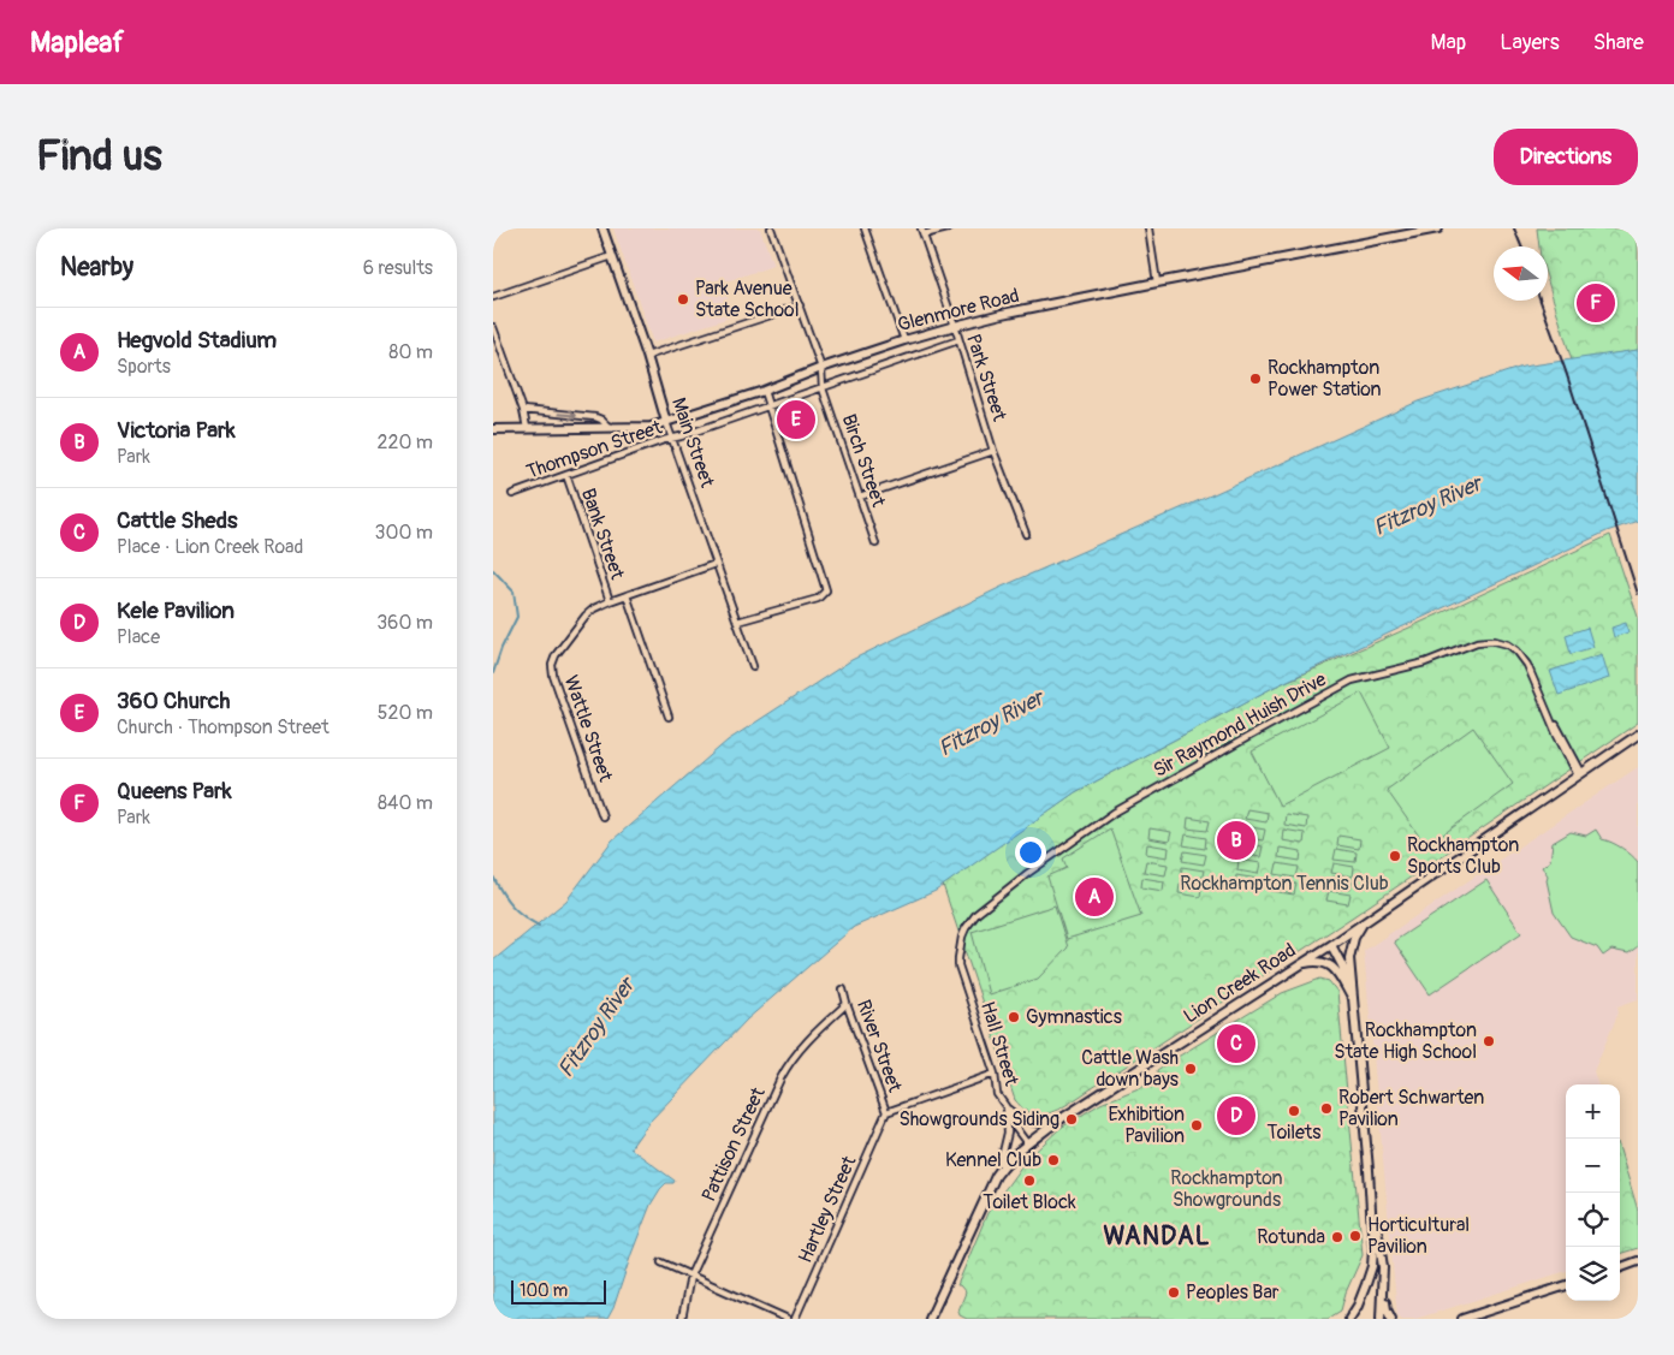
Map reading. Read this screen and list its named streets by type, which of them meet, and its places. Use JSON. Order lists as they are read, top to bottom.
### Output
{
  "streets": {
    "street": [
      "Glenmore Road",
      "Park Street",
      "Main Street",
      "Thompson Street",
      "Birch Street",
      "Bank Street",
      "Sir Raymond Huish Drive",
      "Wattle Street",
      "Lion Creek Road",
      "Hall Street",
      "River Street",
      "Pattison Street",
      "Hartley Street"
    ]
  },
  "crossings": [
    ["Glenmore Road", "Park Street"],
    ["Glenmore Road", "Main Street"],
    ["Glenmore Road", "Birch Street"],
    ["Park Street", "Thompson Street"],
    ["Main Street", "Thompson Street"],
    ["Thompson Street", "Birch Street"],
    ["Thompson Street", "Bank Street"],
    ["Bank Street", "Wattle Street"],
    ["Sir Raymond Huish Drive", "Lion Creek Road"],
    ["Sir Raymond Huish Drive", "Hall Street"],
    ["Lion Creek Road", "Hall Street"],
    ["River Street", "Pattison Street"],
    ["River Street", "Hartley Street"]
  ],
  "districts": ["WANDAL"],
  "water": ["Fitzroy River"],
  "parks": ["Rockhampton Tennis Club", "Rockhampton Showgrounds"],
  "places": [
    "Park Avenue State School",
    "Rockhampton Power Station",
    "Rockhampton Sports Club",
    "Gymnastics",
    "Rockhampton State High School",
    "Cattle Wash down bays",
    "Robert Schwarten Pavilion",
    "Toilets",
    "Showgrounds Siding",
    "Exhibition Pavilion",
    "Kennel Club",
    "Toilet Block",
    "Horticultural Pavilion",
    "Rotunda",
    "Peoples Bar"
  ],
  "scale_bar": "100 m",
  "north": "left",
  "page": {
    "header": "Mapleaf",
    "nav": ["Map", "Layers", "Share"],
    "buttons": "Directions",
    "title": "Find us",
    "heading": ["Nearby", "6 results"],
    "pins": [
      "F",
      "E",
      "B",
      "A",
      "C",
      "D"
    ],
    "list": [
      {
        "mark": "A",
        "name": "Hegvold Stadium",
        "note": "Sports",
        "value": "80 m"
      },
      {
        "mark": "B",
        "name": "Victoria Park",
        "note": "Park",
        "value": "220 m"
      },
      {
        "mark": "C",
        "name": "Cattle Sheds",
        "note": "Place · Lion Creek Road",
        "value": "300 m"
      },
      {
        "mark": "D",
        "name": "Kele Pavilion",
        "note": "Place",
        "value": "360 m"
      },
      {
        "mark": "E",
        "name": "360 Church",
        "note": "Church · Thompson Street",
        "value": "520 m"
      },
      {
        "mark": "F",
        "name": "Queens Park",
        "note": "Park",
        "value": "840 m"
      }
    ],
    "map_buttons": ["+", "−"],
    "scale": "100 m"
  }
}
